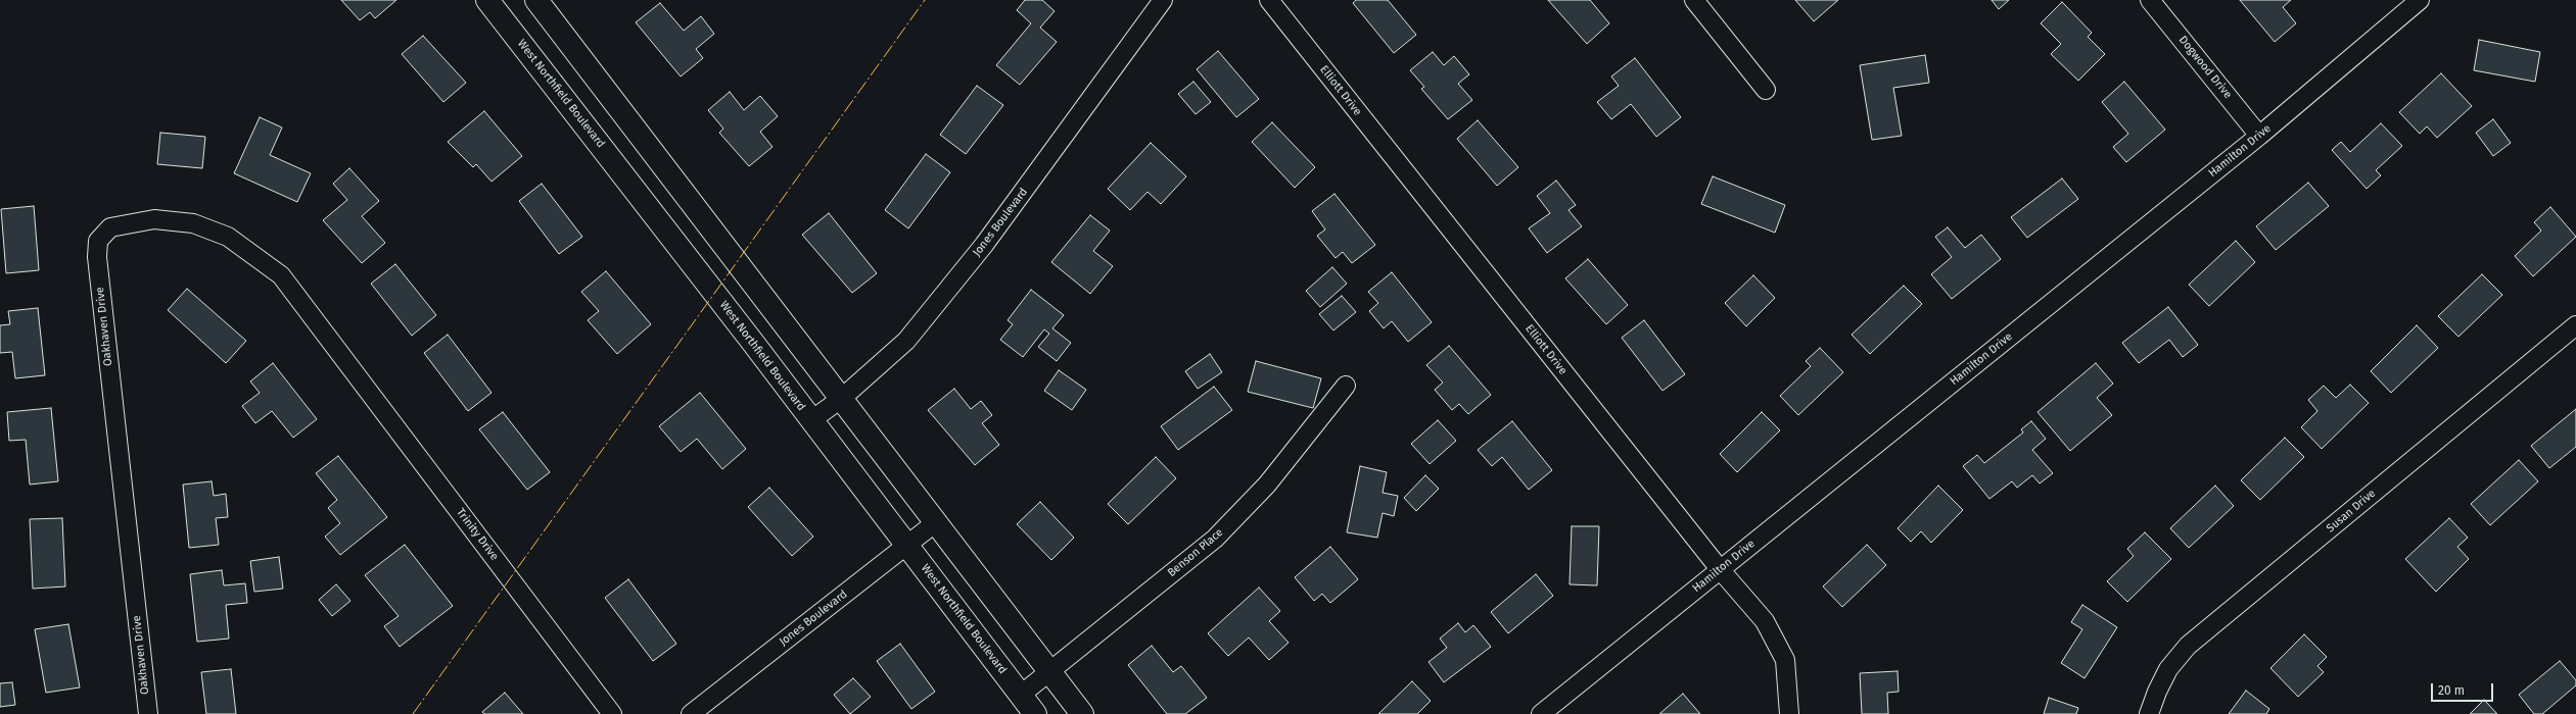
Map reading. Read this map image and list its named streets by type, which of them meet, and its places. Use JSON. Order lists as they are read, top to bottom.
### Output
{
  "streets": {
    "main road": ["West Northfield Boulevard"],
    "street": [
      "Dogwood Drive",
      "Elliott Drive",
      "Hamilton Drive",
      "Jones Boulevard",
      "Oakhaven Drive",
      "Susan Drive",
      "Trinity Drive",
      "Benson Place"
    ]
  },
  "crossings": [
    ["Dogwood Drive", "Hamilton Drive"],
    ["Elliott Drive", "Hamilton Drive"],
    ["West Northfield Boulevard", "Jones Boulevard"],
    ["West Northfield Boulevard", "Benson Place"],
    ["Oakhaven Drive", "Trinity Drive"]
  ],
  "scale_bar": "20 m"
}
